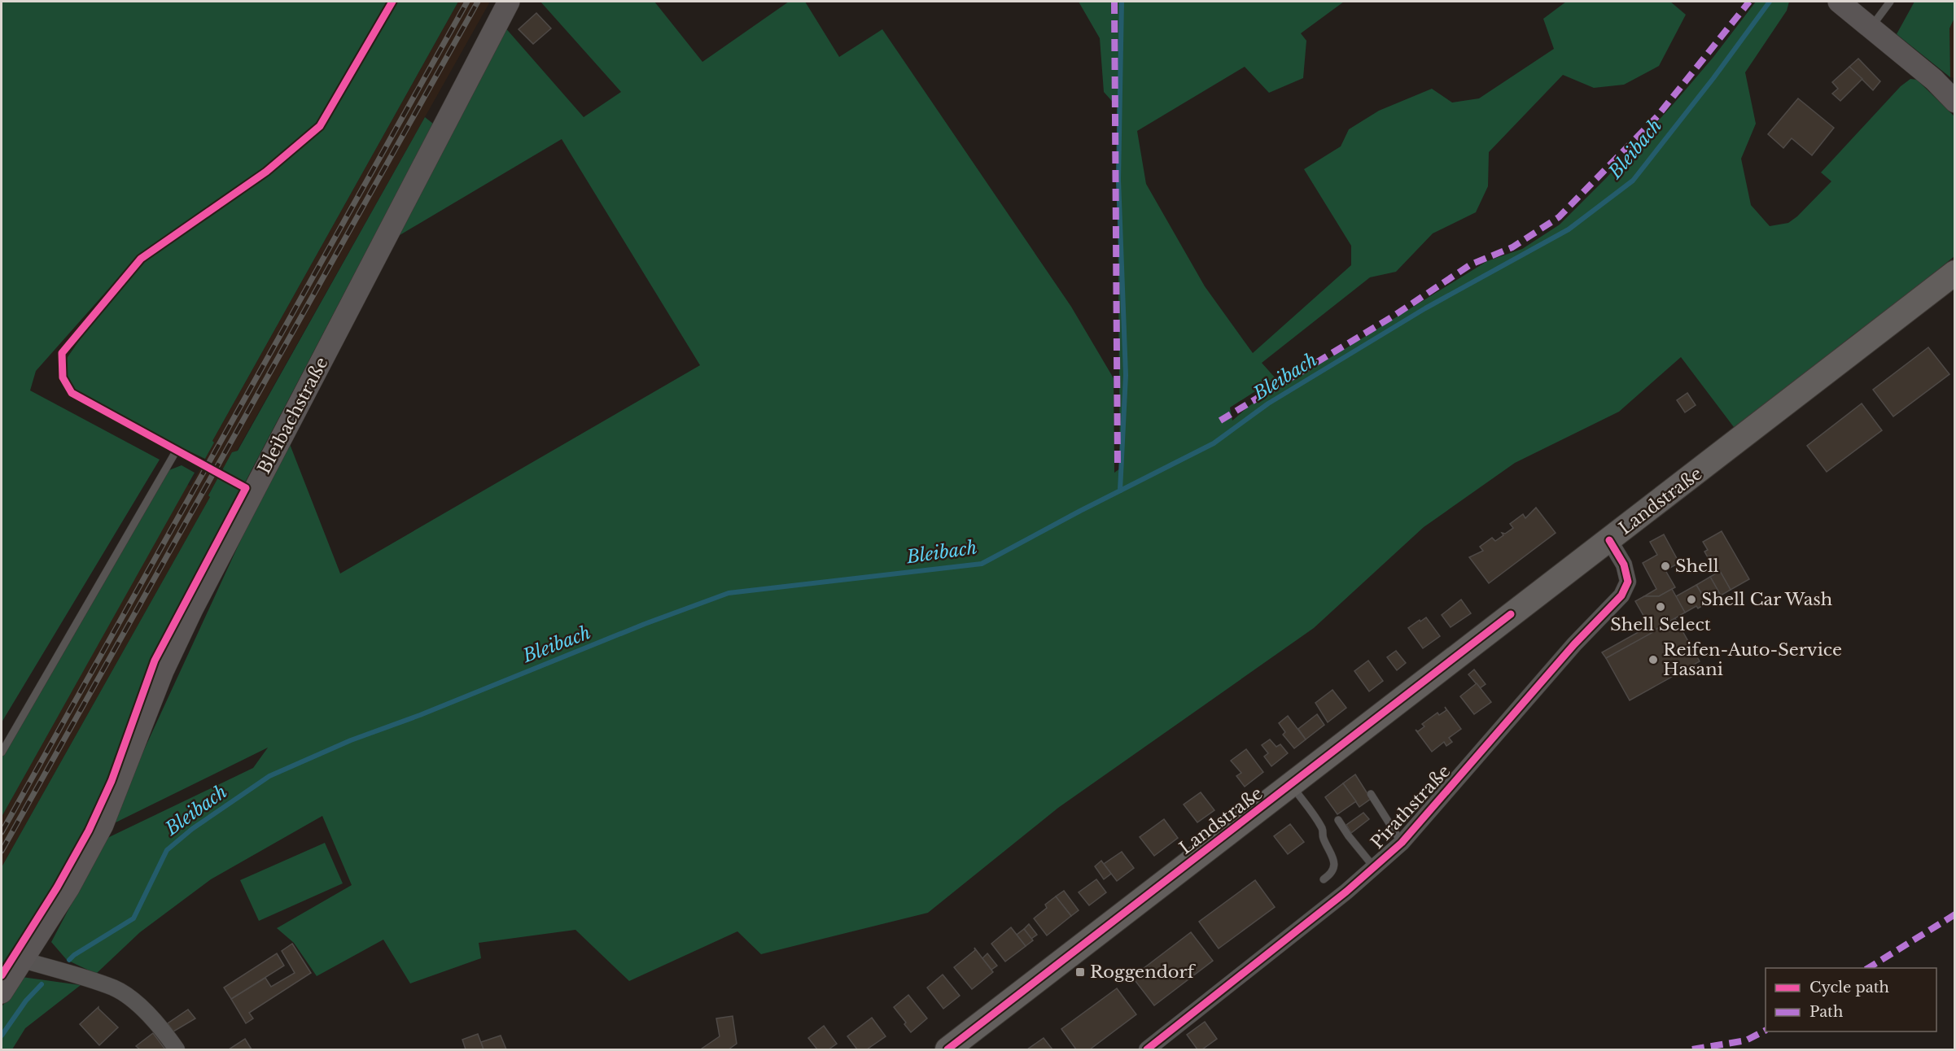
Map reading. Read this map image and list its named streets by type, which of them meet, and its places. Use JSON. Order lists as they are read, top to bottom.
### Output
{
  "streets": {
    "main road": ["Bleibachstraße", "Landstraße"],
    "street": ["Pirathstraße"]
  },
  "crossings": [
    ["Landstraße", "Pirathstraße"]
  ],
  "water": ["Bleibach"],
  "places": {
    "other": [
      "Shell",
      "Shell Car Wash",
      "Shell Select",
      "Reifen-Auto-Service Hasani"
    ],
    "transit": ["Roggendorf"]
  },
  "legend": ["Cycle path", "Path"]
}
